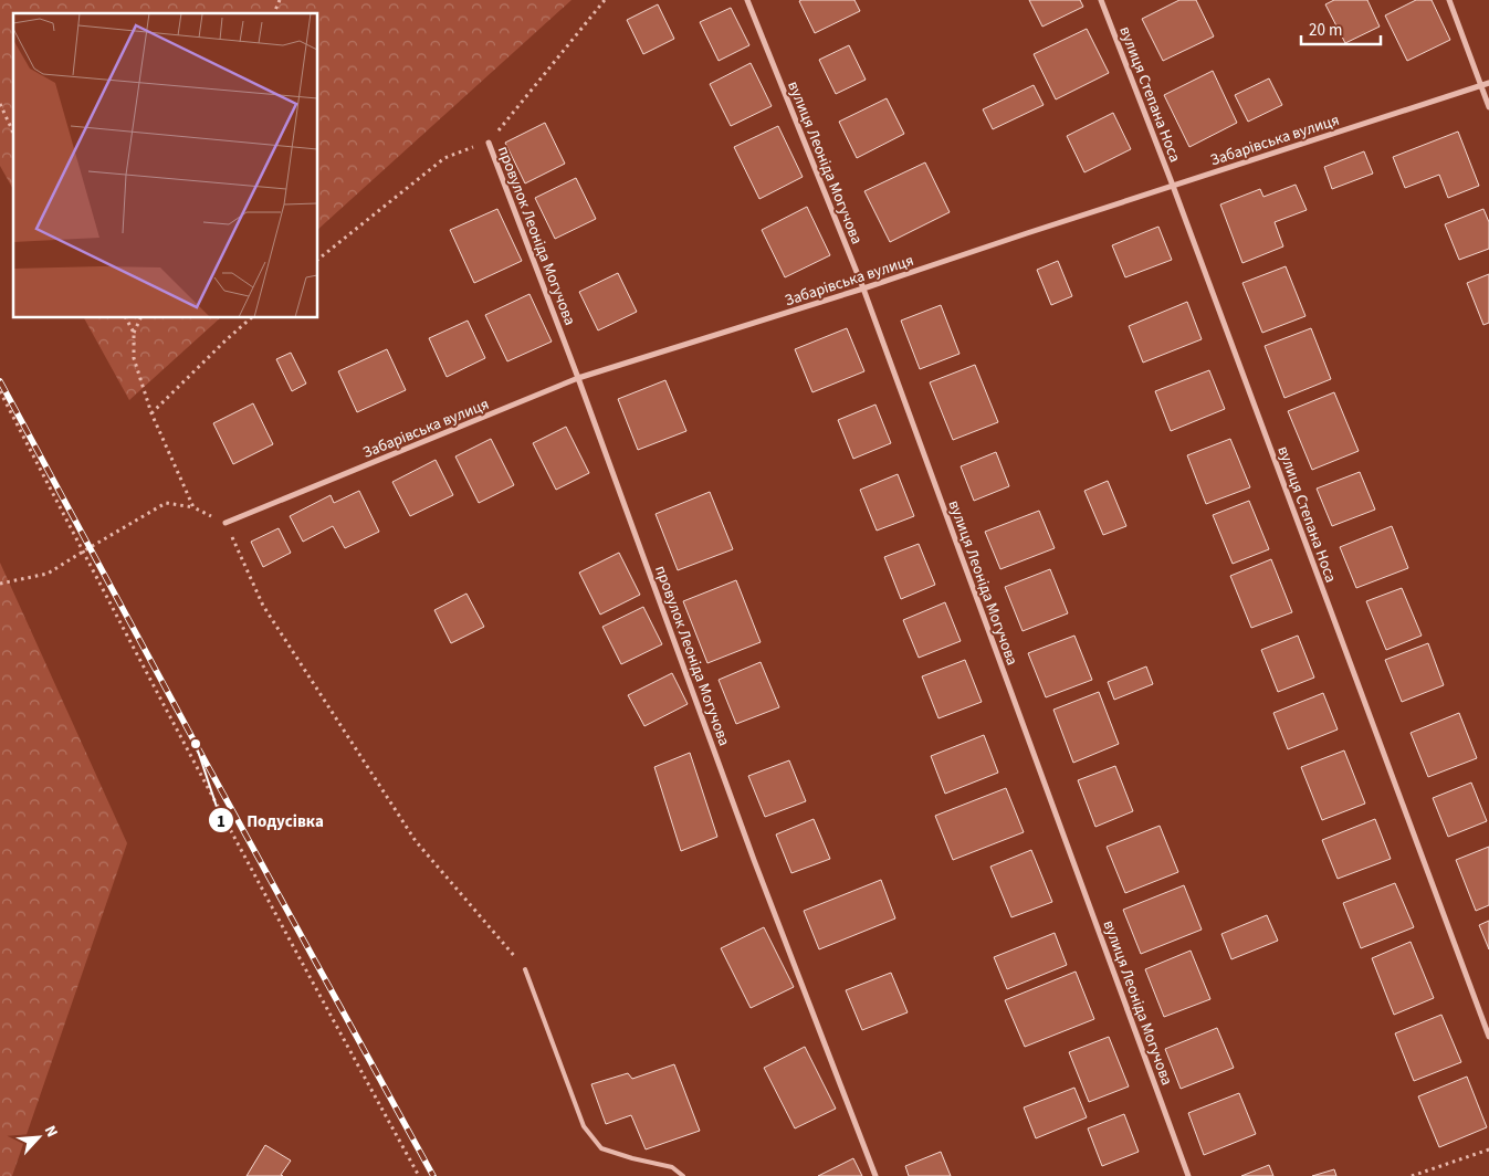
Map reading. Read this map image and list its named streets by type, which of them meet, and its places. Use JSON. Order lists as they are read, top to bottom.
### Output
{
  "streets": {
    "street": [
      "вулиця Степана Носа",
      "Забарівська вулиця",
      "вулиця Леоніда Могучова",
      "провулок Леоніда Могучова"
    ]
  },
  "crossings": [
    ["вулиця Степана Носа", "Забарівська вулиця"],
    ["Забарівська вулиця", "вулиця Леоніда Могучова"],
    ["Забарівська вулиця", "провулок Леоніда Могучова"]
  ],
  "places": ["Подусівка"],
  "scale_bar": "20 m",
  "north": "top right"
}
